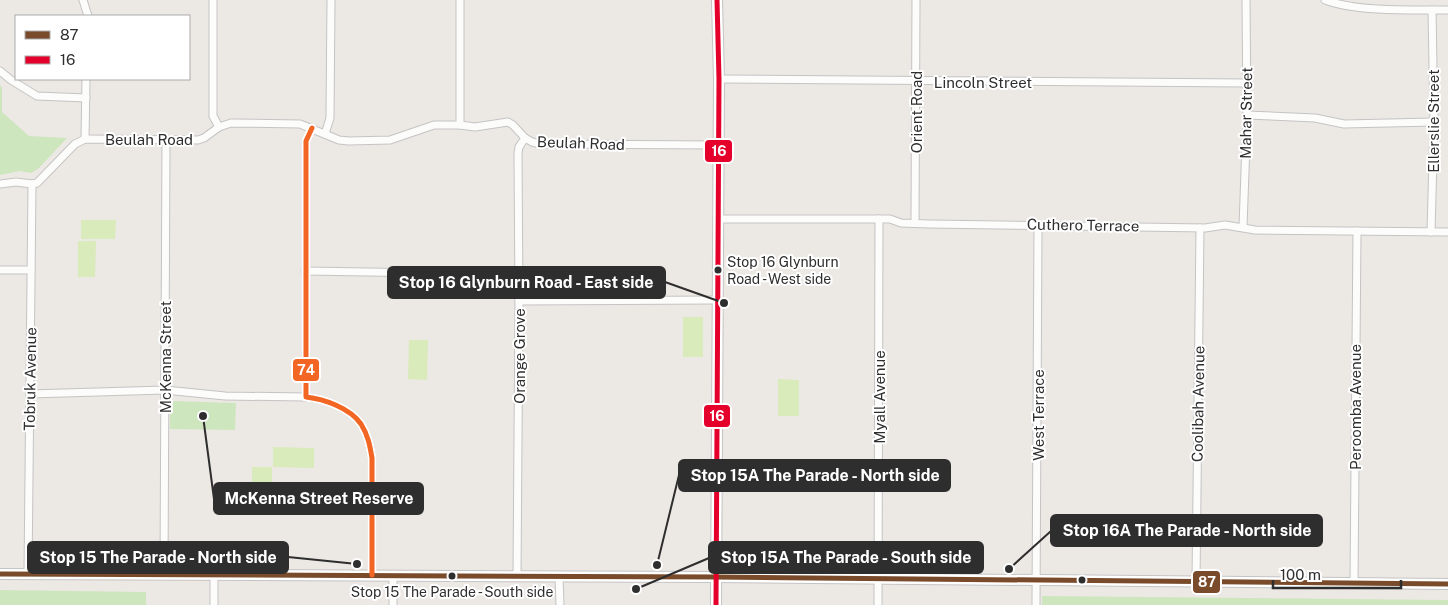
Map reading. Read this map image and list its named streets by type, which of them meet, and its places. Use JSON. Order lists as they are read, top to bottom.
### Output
{
  "streets": {
    "street": [
      "Lincoln Street",
      "Orient Road",
      "Mahar Street",
      "Ellerslie Street",
      "Beulah Road",
      "Cuthero Terrace",
      "Orange Grove",
      "McKenna Street",
      "Tobruk Avenue",
      "Myall Avenue",
      "Coolibah Avenue",
      "Peroomba Avenue",
      "West Terrace"
    ]
  },
  "crossings": [
    ["Lincoln Street", "Orient Road"],
    ["Lincoln Street", "Mahar Street"],
    ["Orient Road", "Cuthero Terrace"],
    ["Mahar Street", "Cuthero Terrace"],
    ["Ellerslie Street", "Cuthero Terrace"],
    ["Beulah Road", "Orange Grove"],
    ["Beulah Road", "McKenna Street"],
    ["Beulah Road", "Tobruk Avenue"],
    ["Cuthero Terrace", "Myall Avenue"],
    ["Cuthero Terrace", "Coolibah Avenue"],
    ["Cuthero Terrace", "Peroomba Avenue"],
    ["Cuthero Terrace", "West Terrace"]
  ],
  "places": [
    "Stop 16 Glynburn Road - West side",
    "Stop 16 Glynburn Road - East side",
    "McKenna Street Reserve",
    "Stop 15 The Parade - North side",
    "Stop 15A The Parade - North side",
    "Stop 16A The Parade - North side",
    "Stop 15 The Parade - South side",
    "Stop 15A The Parade - South side"
  ],
  "lines": ["transit line 16", "transit line 74", "transit line 87"],
  "legend": ["87", "16"],
  "scale_bar": "100 m"
}
